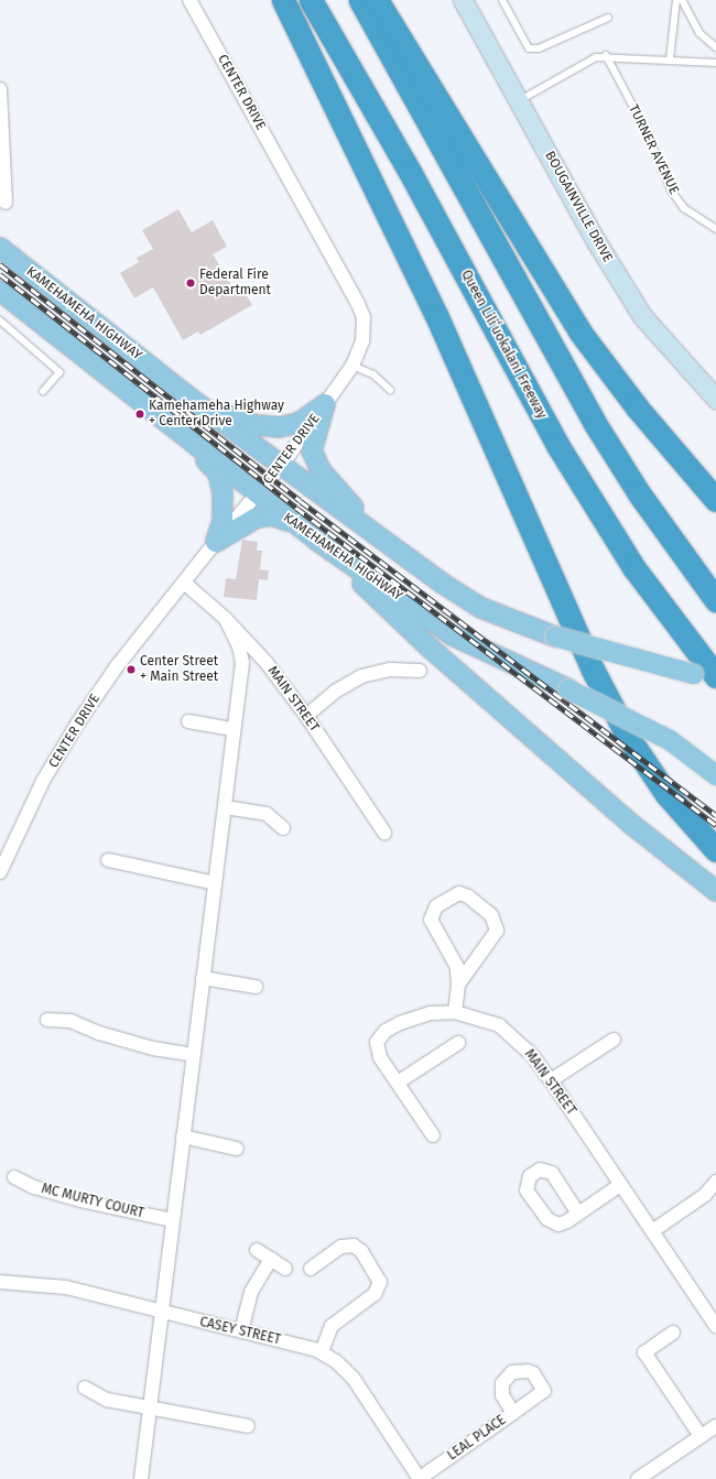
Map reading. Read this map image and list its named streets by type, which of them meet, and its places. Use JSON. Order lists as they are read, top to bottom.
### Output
{
  "streets": {
    "highway": ["Queen Liliʻuokalani Freeway"],
    "main road": ["KAMEHAMEHA HIGHWAY"],
    "street": [
      "CENTER DRIVE",
      "BOUGAINVILLE DRIVE",
      "MAIN STREET",
      "MC MURTY COURT",
      "CASEY STREET",
      "LEAL PLACE"
    ],
    "lane": ["TURNER AVENUE"]
  },
  "crossings": [
    ["CENTER DRIVE", "KAMEHAMEHA HIGHWAY"],
    ["CENTER DRIVE", "MAIN STREET"],
    ["CASEY STREET", "LEAL PLACE"]
  ],
  "places": ["Federal Fire Department", "Kamehameha Highway + Center Drive", "Center Street + Main Street"]
}
